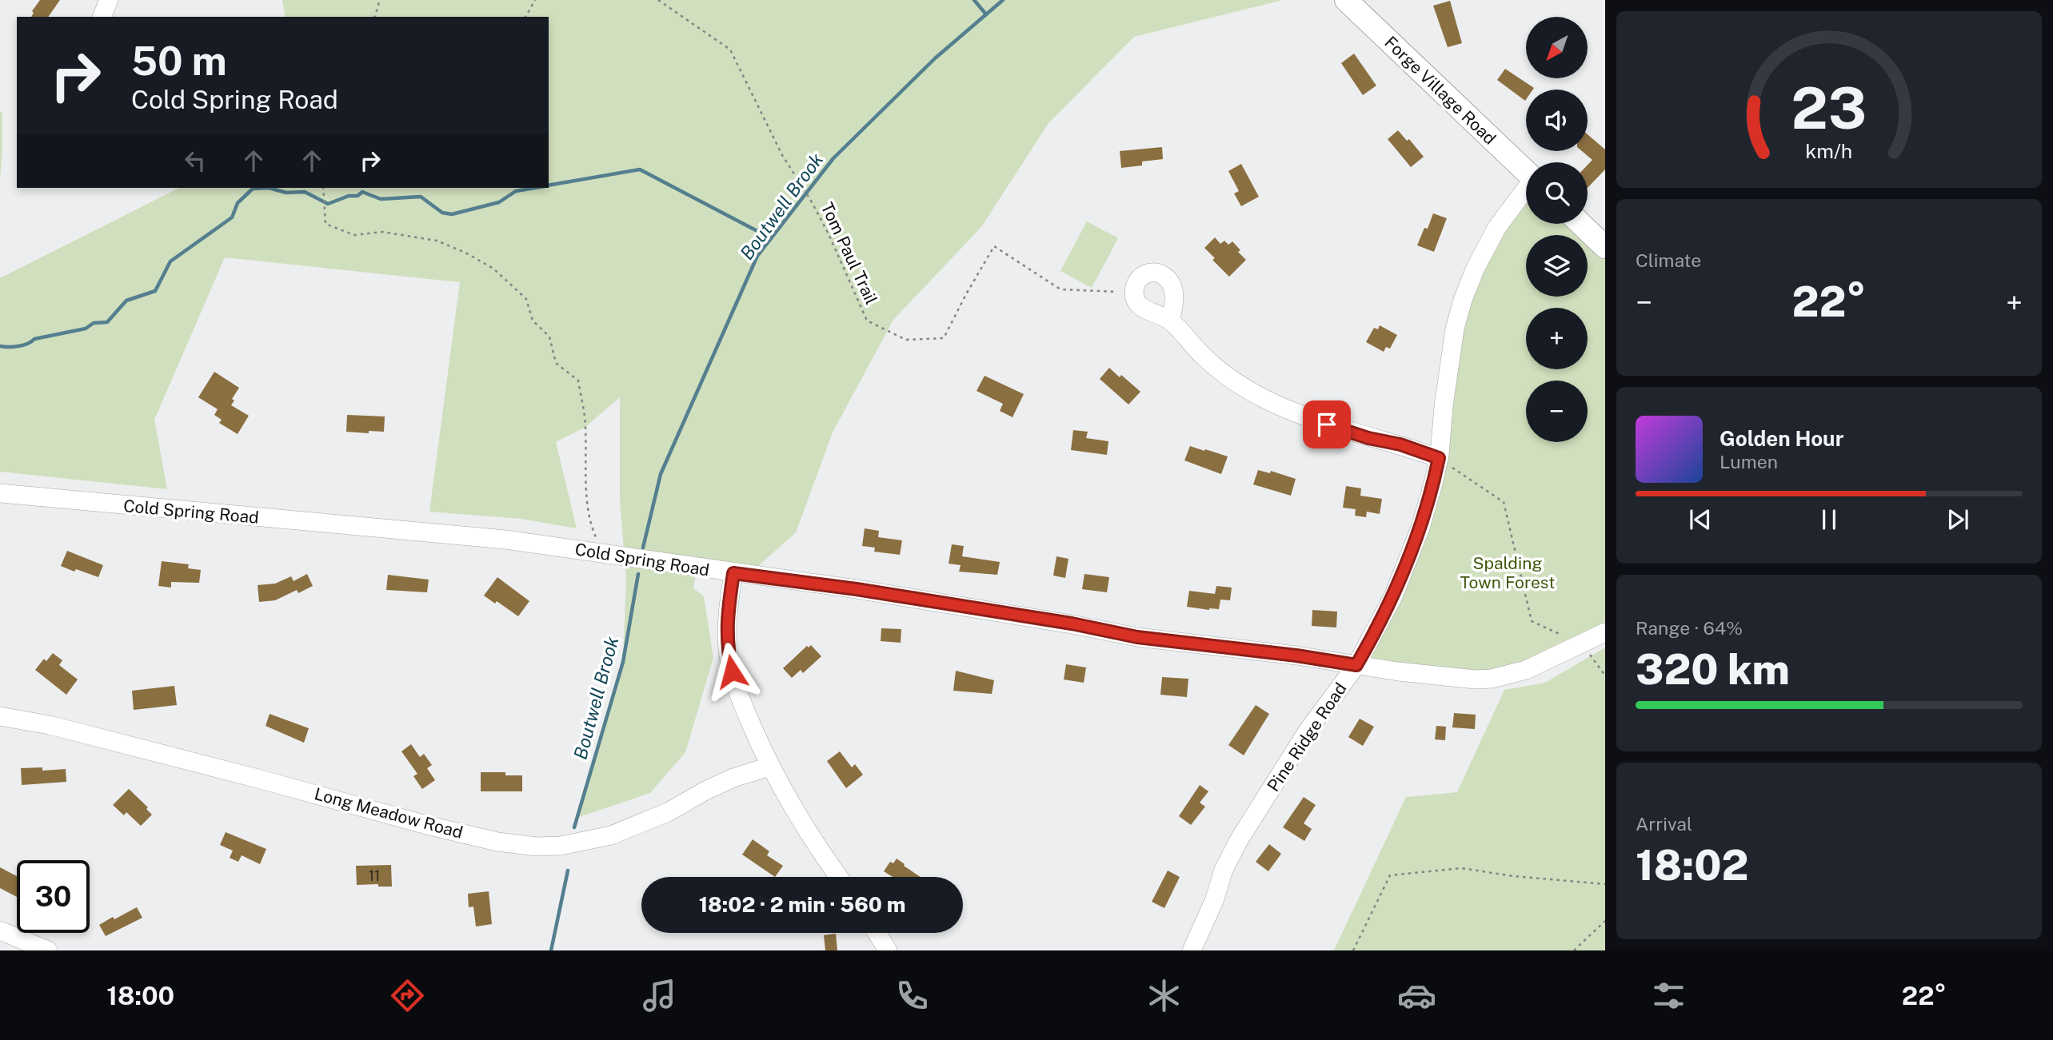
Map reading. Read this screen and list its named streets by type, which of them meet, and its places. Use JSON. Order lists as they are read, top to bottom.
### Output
{
  "streets": {
    "main road": ["Forge Village Road"],
    "street": ["Cold Spring Road", "Pine Ridge Road", "Long Meadow Road"],
    "path": ["Tom Paul Trail"]
  },
  "crossings": [
    ["Cold Spring Road", "Pine Ridge Road"]
  ],
  "water": ["Boutwell Brook"],
  "parks": ["Spalding Town Forest"],
  "house_numbers": ["11"],
  "north": "bottom left",
  "page": {
    "map_buttons": ["+", "−"],
    "turn": ["50 m", "Cold Spring Road"],
    "tile": [
      "Climate",
      ["Range · 64%", "320 km"],
      ["Arrival", "18:02"]
    ],
    "heat": ["−", "22°", "+"],
    "song": ["Golden Hour", "Lumen"],
    "limit": "30",
    "trip": "18:02 · 2 min · 560 m",
    "tabs": ["18:00", "22°"],
    "gauge": ["23", "km/h"]
  }
}
